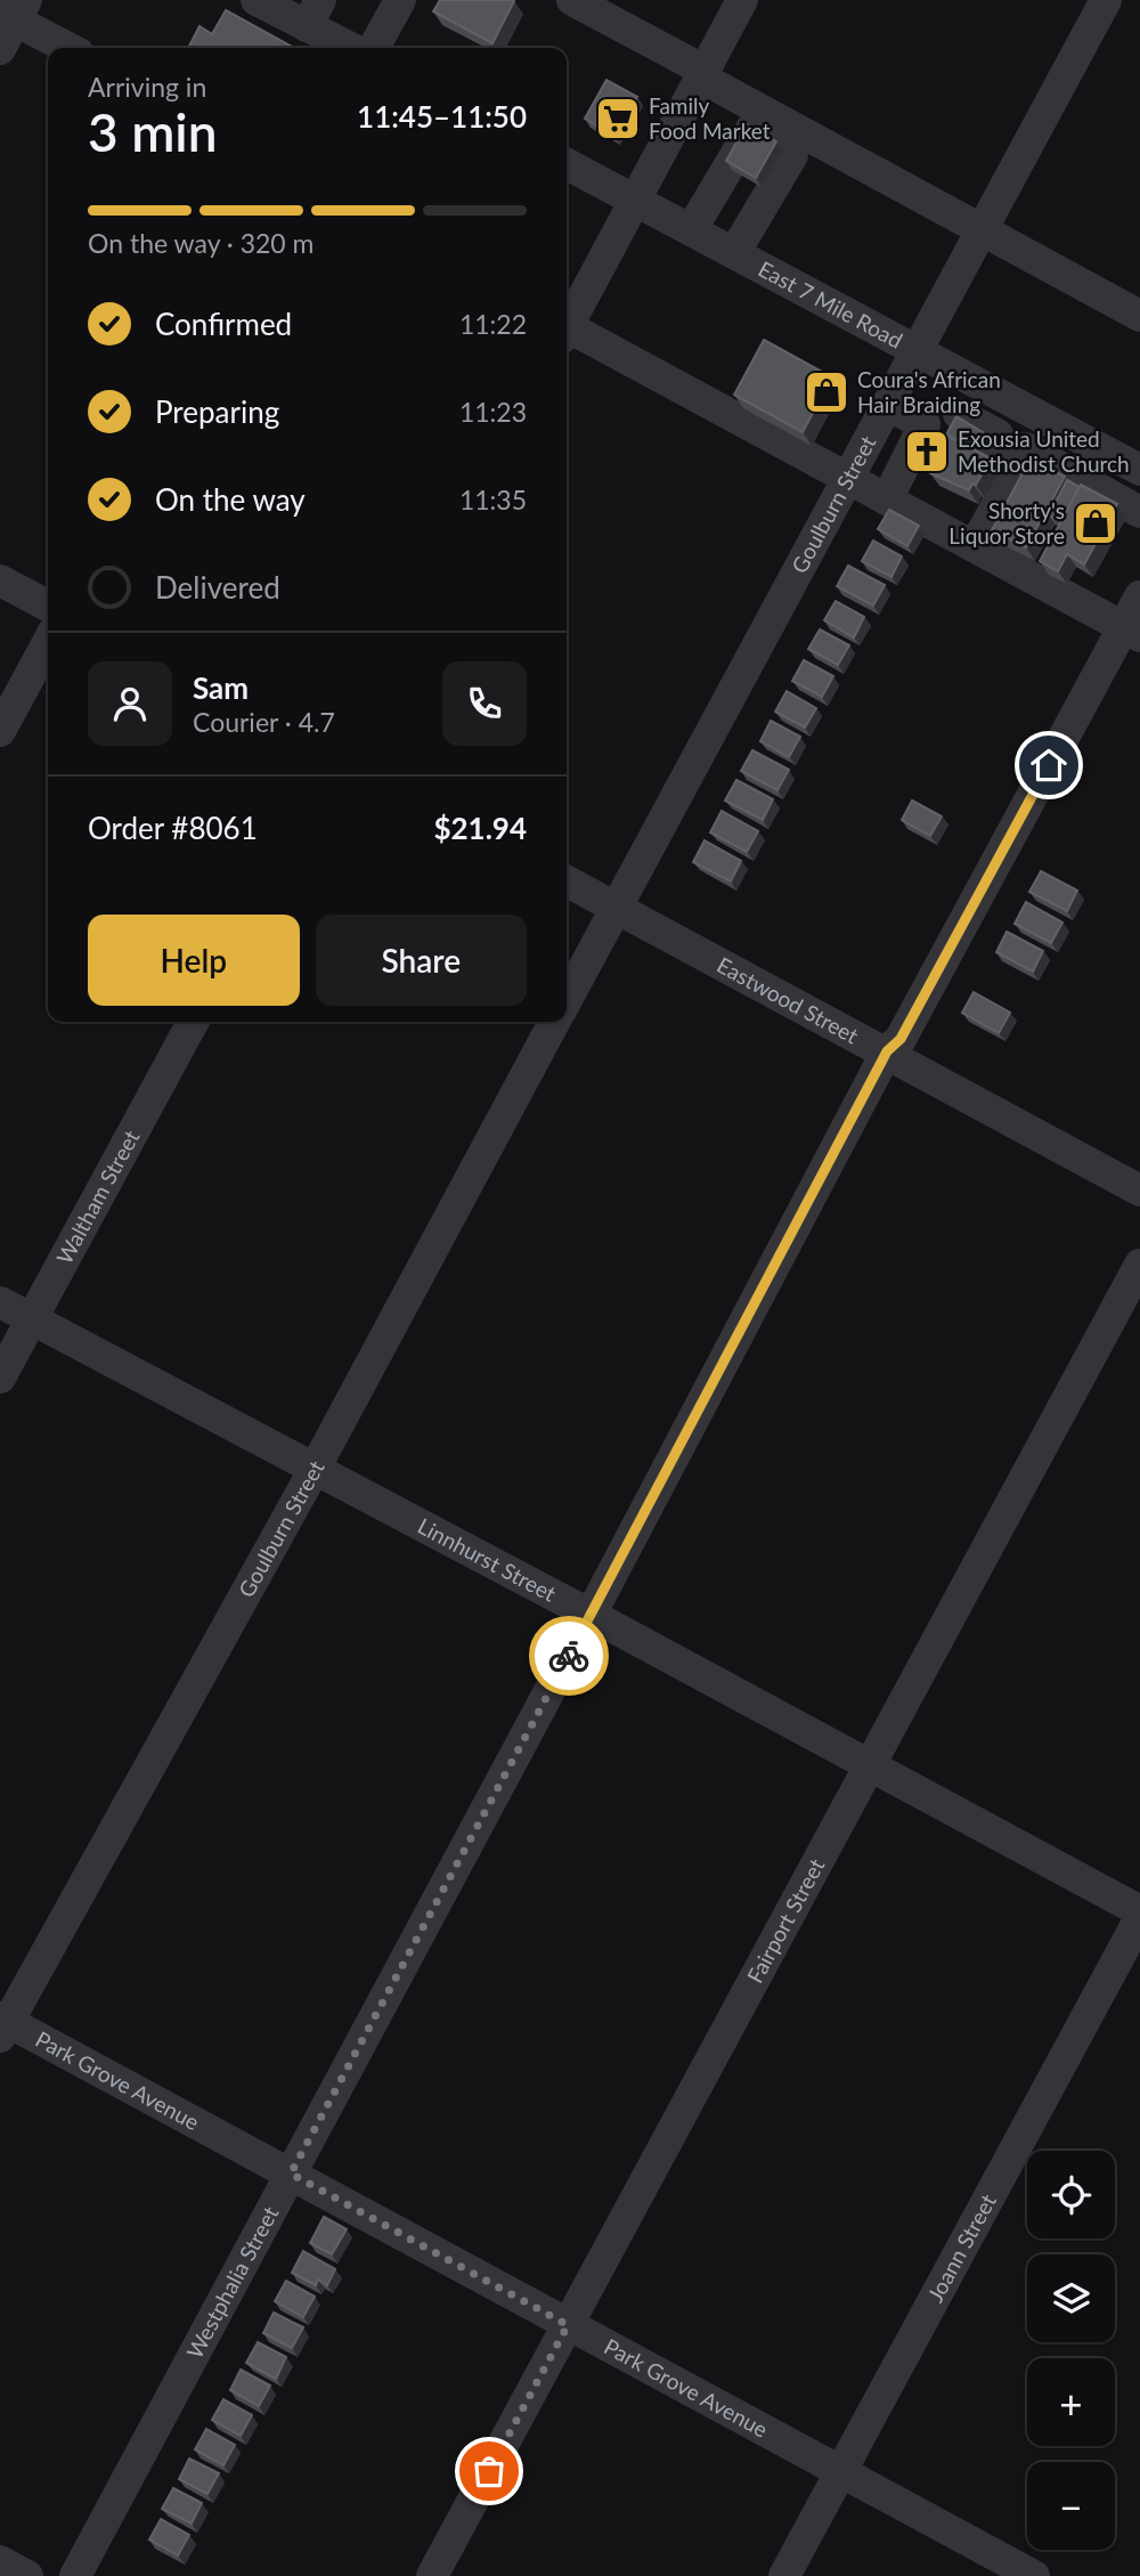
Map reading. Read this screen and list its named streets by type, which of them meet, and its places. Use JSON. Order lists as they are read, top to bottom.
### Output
{
  "streets": {
    "street": [
      "East 7 Mile Road",
      "Goulburn Street",
      "Eastwood Street",
      "Waltham Street",
      "Linnhurst Street",
      "Fairport Street",
      "Park Grove Avenue",
      "Joann Street",
      "Westphalia Street"
    ]
  },
  "crossings": [
    ["East 7 Mile Road", "Goulburn Street"],
    ["Goulburn Street", "Eastwood Street"],
    ["Goulburn Street", "Linnhurst Street"],
    ["Goulburn Street", "Park Grove Avenue"],
    ["Eastwood Street", "Westphalia Street"],
    ["Waltham Street", "Linnhurst Street"],
    ["Linnhurst Street", "Fairport Street"],
    ["Linnhurst Street", "Westphalia Street"],
    ["Fairport Street", "Park Grove Avenue"],
    ["Park Grove Avenue", "Joann Street"],
    ["Park Grove Avenue", "Westphalia Street"]
  ],
  "places": {
    "supermarket": ["Family Food Market"],
    "shop": ["Coura's African Hair Braiding", "Shorty's Liquor Store"],
    "church": ["Exousia United Methodist Church"]
  },
  "page": {
    "heading": ["3 min", "Arriving in", "11:45–11:50"],
    "panel": [
      "Sam",
      "Courier · 4.7",
      "Order #8061",
      "$21.94"
    ],
    "bar": "On the way · 320 m",
    "list": [
      ["Confirmed", "11:22"],
      ["Preparing", "11:23"],
      ["On the way", "11:35"],
      "Delivered"
    ],
    "buttons": ["Help", "Share"],
    "map_buttons": ["+", "−"]
  }
}
